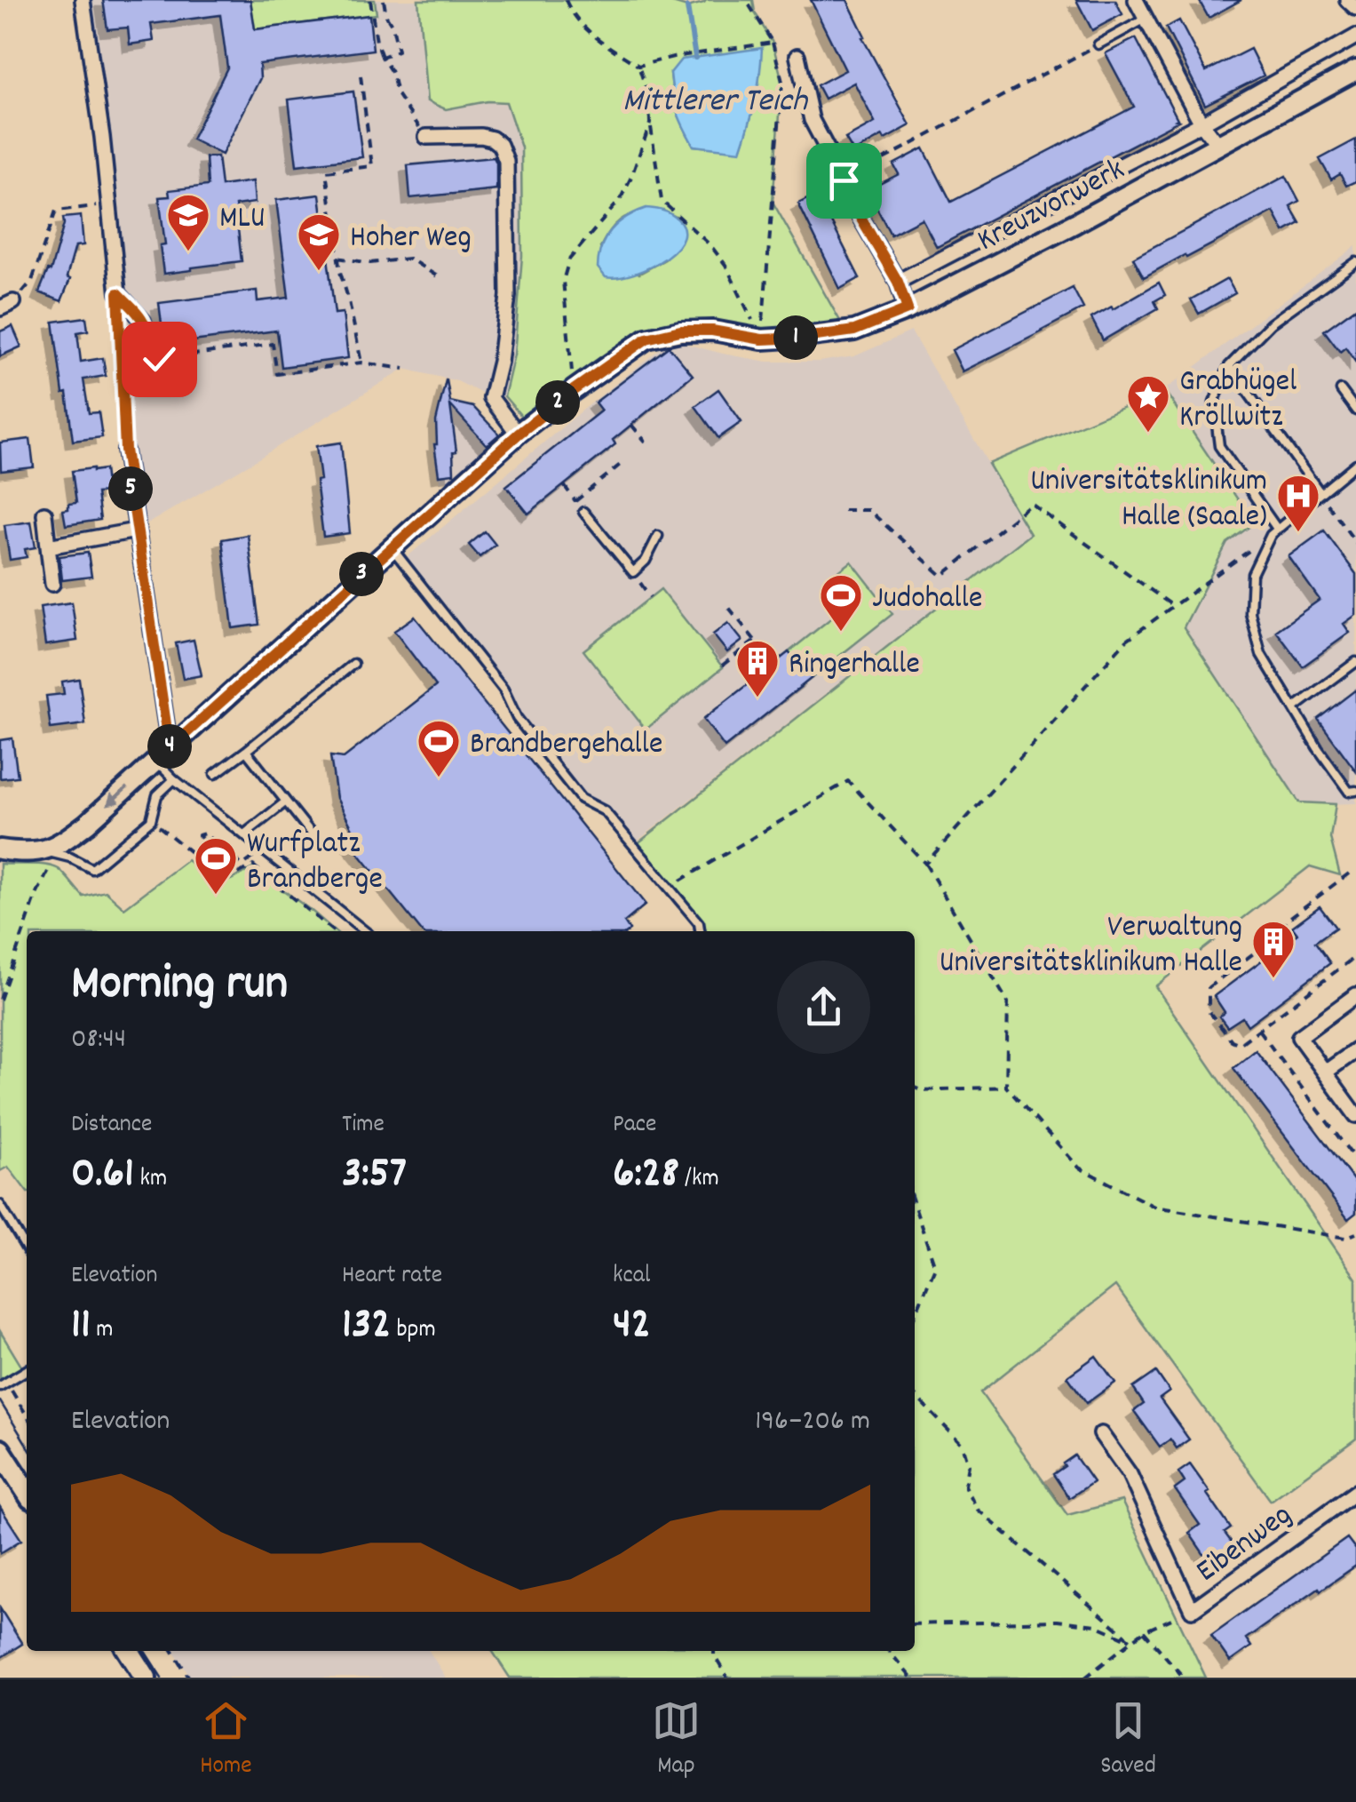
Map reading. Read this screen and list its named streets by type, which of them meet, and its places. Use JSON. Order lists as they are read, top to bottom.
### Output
{
  "streets": {
    "street": ["Kreuzvorwerk", "Eibenweg"]
  },
  "water": ["Mittlerer Teich"],
  "places": {
    "school or university": ["MLU", "Hoher Weg"],
    "place": ["Grabhügel Kröllwitz"],
    "hospital": ["Universitätsklinikum Halle (Saale)"],
    "sports": ["Judohalle", "Brandbergehalle", "Wurfplatz Brandberge"],
    "building": ["Ringerhalle", "Verwaltung Universitätsklinikum Halle"]
  },
  "page": {
    "pins": [
      "1",
      "2",
      "5",
      "3",
      "4"
    ],
    "heading": ["Morning run", "08:44"],
    "stats": [
      ["Distance", "0.61 km"],
      ["Time", "3:57"],
      ["Pace", "6:28 /km"],
      ["Elevation", "11 m"],
      ["Heart rate", "132 bpm"],
      ["kcal", "42"]
    ],
    "chart": ["Elevation", "196–206 m"],
    "tabs": ["Home", "Map", "Saved"]
  }
}
